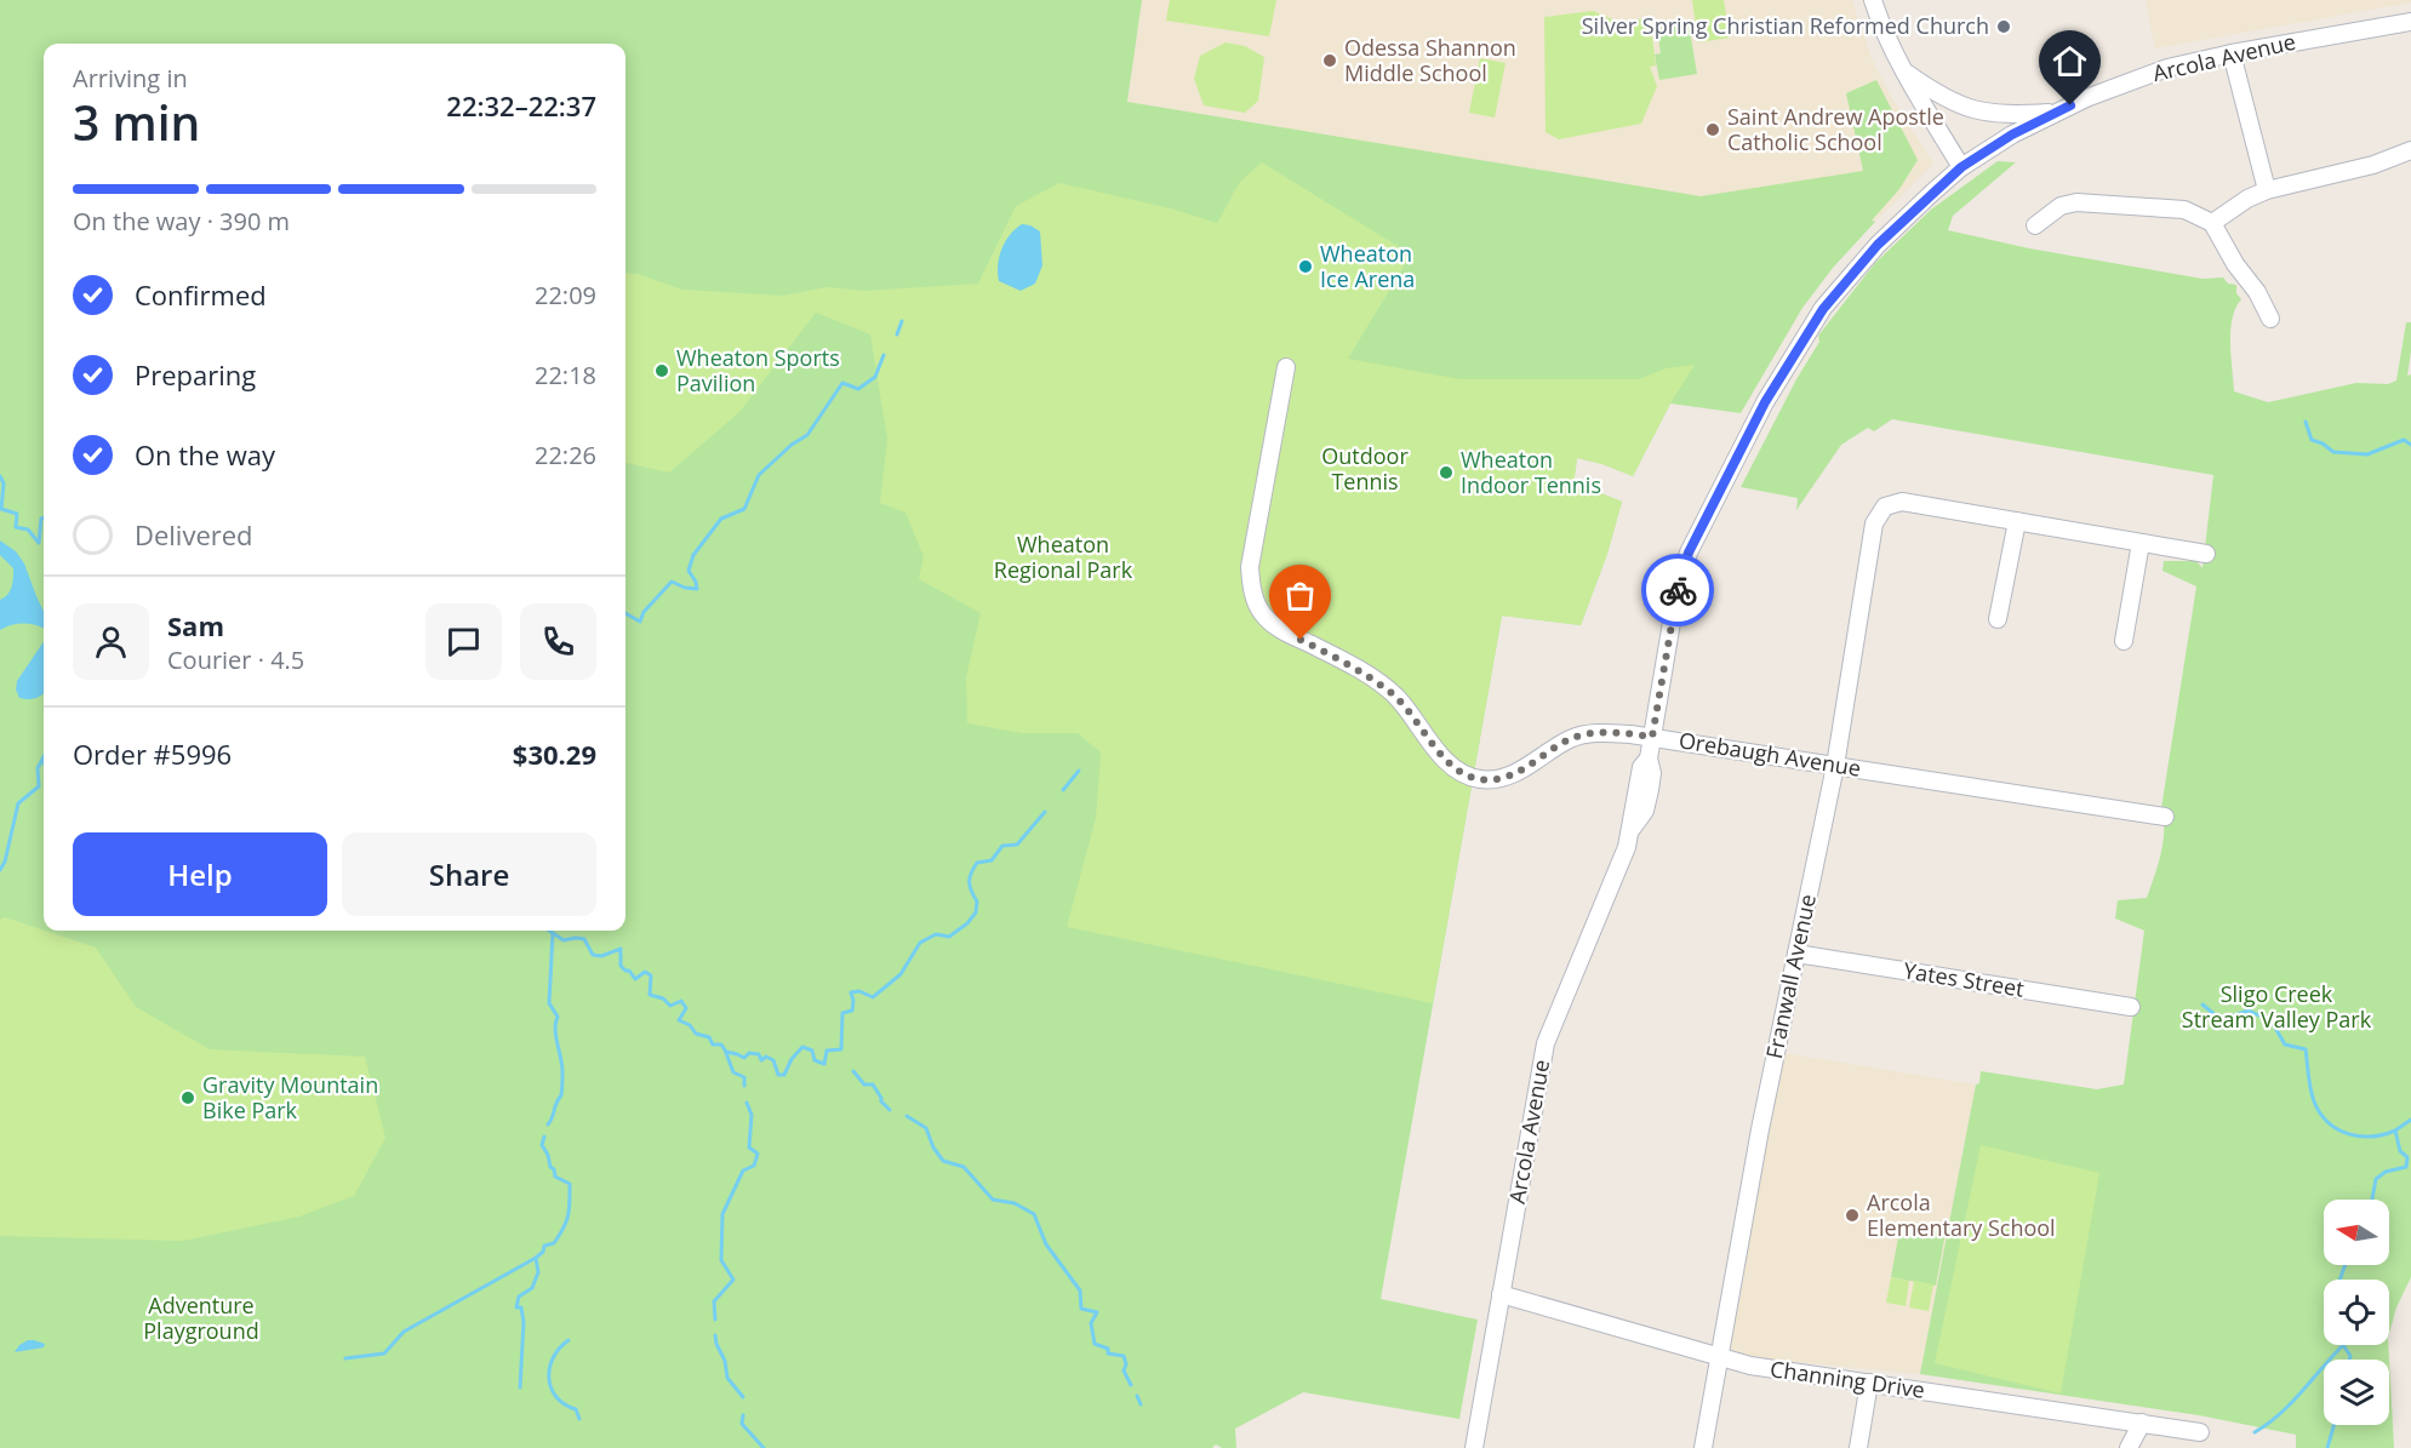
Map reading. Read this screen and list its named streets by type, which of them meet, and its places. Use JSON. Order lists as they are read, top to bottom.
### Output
{
  "streets": {
    "street": [
      "Arcola Avenue",
      "Orebaugh Avenue",
      "Franwall Avenue",
      "Yates Street",
      "Channing Drive"
    ]
  },
  "crossings": [
    ["Arcola Avenue", "Orebaugh Avenue"],
    ["Arcola Avenue", "Channing Drive"],
    ["Orebaugh Avenue", "Franwall Avenue"],
    ["Franwall Avenue", "Yates Street"],
    ["Franwall Avenue", "Channing Drive"]
  ],
  "parks": [
    "Outdoor Tennis",
    "Wheaton Regional Park",
    "Sligo Creek Stream Valley Park",
    "Adventure Playground"
  ],
  "places": [
    "Silver Spring Christian Reformed Church",
    "Odessa Shannon Middle School",
    "Saint Andrew Apostle Catholic School",
    "Wheaton Ice Arena",
    "Wheaton Sports Pavilion",
    "Wheaton Indoor Tennis",
    "Gravity Mountain Bike Park",
    "Arcola Elementary School"
  ],
  "north": "left",
  "page": {
    "heading": ["3 min", "Arriving in", "22:32–22:37"],
    "panel": [
      "Sam",
      "Courier · 4.5",
      "Order #5996",
      "$30.29"
    ],
    "bar": "On the way · 390 m",
    "list": [
      ["Confirmed", "22:09"],
      ["Preparing", "22:18"],
      ["On the way", "22:26"],
      "Delivered"
    ],
    "buttons": ["Help", "Share"]
  }
}
